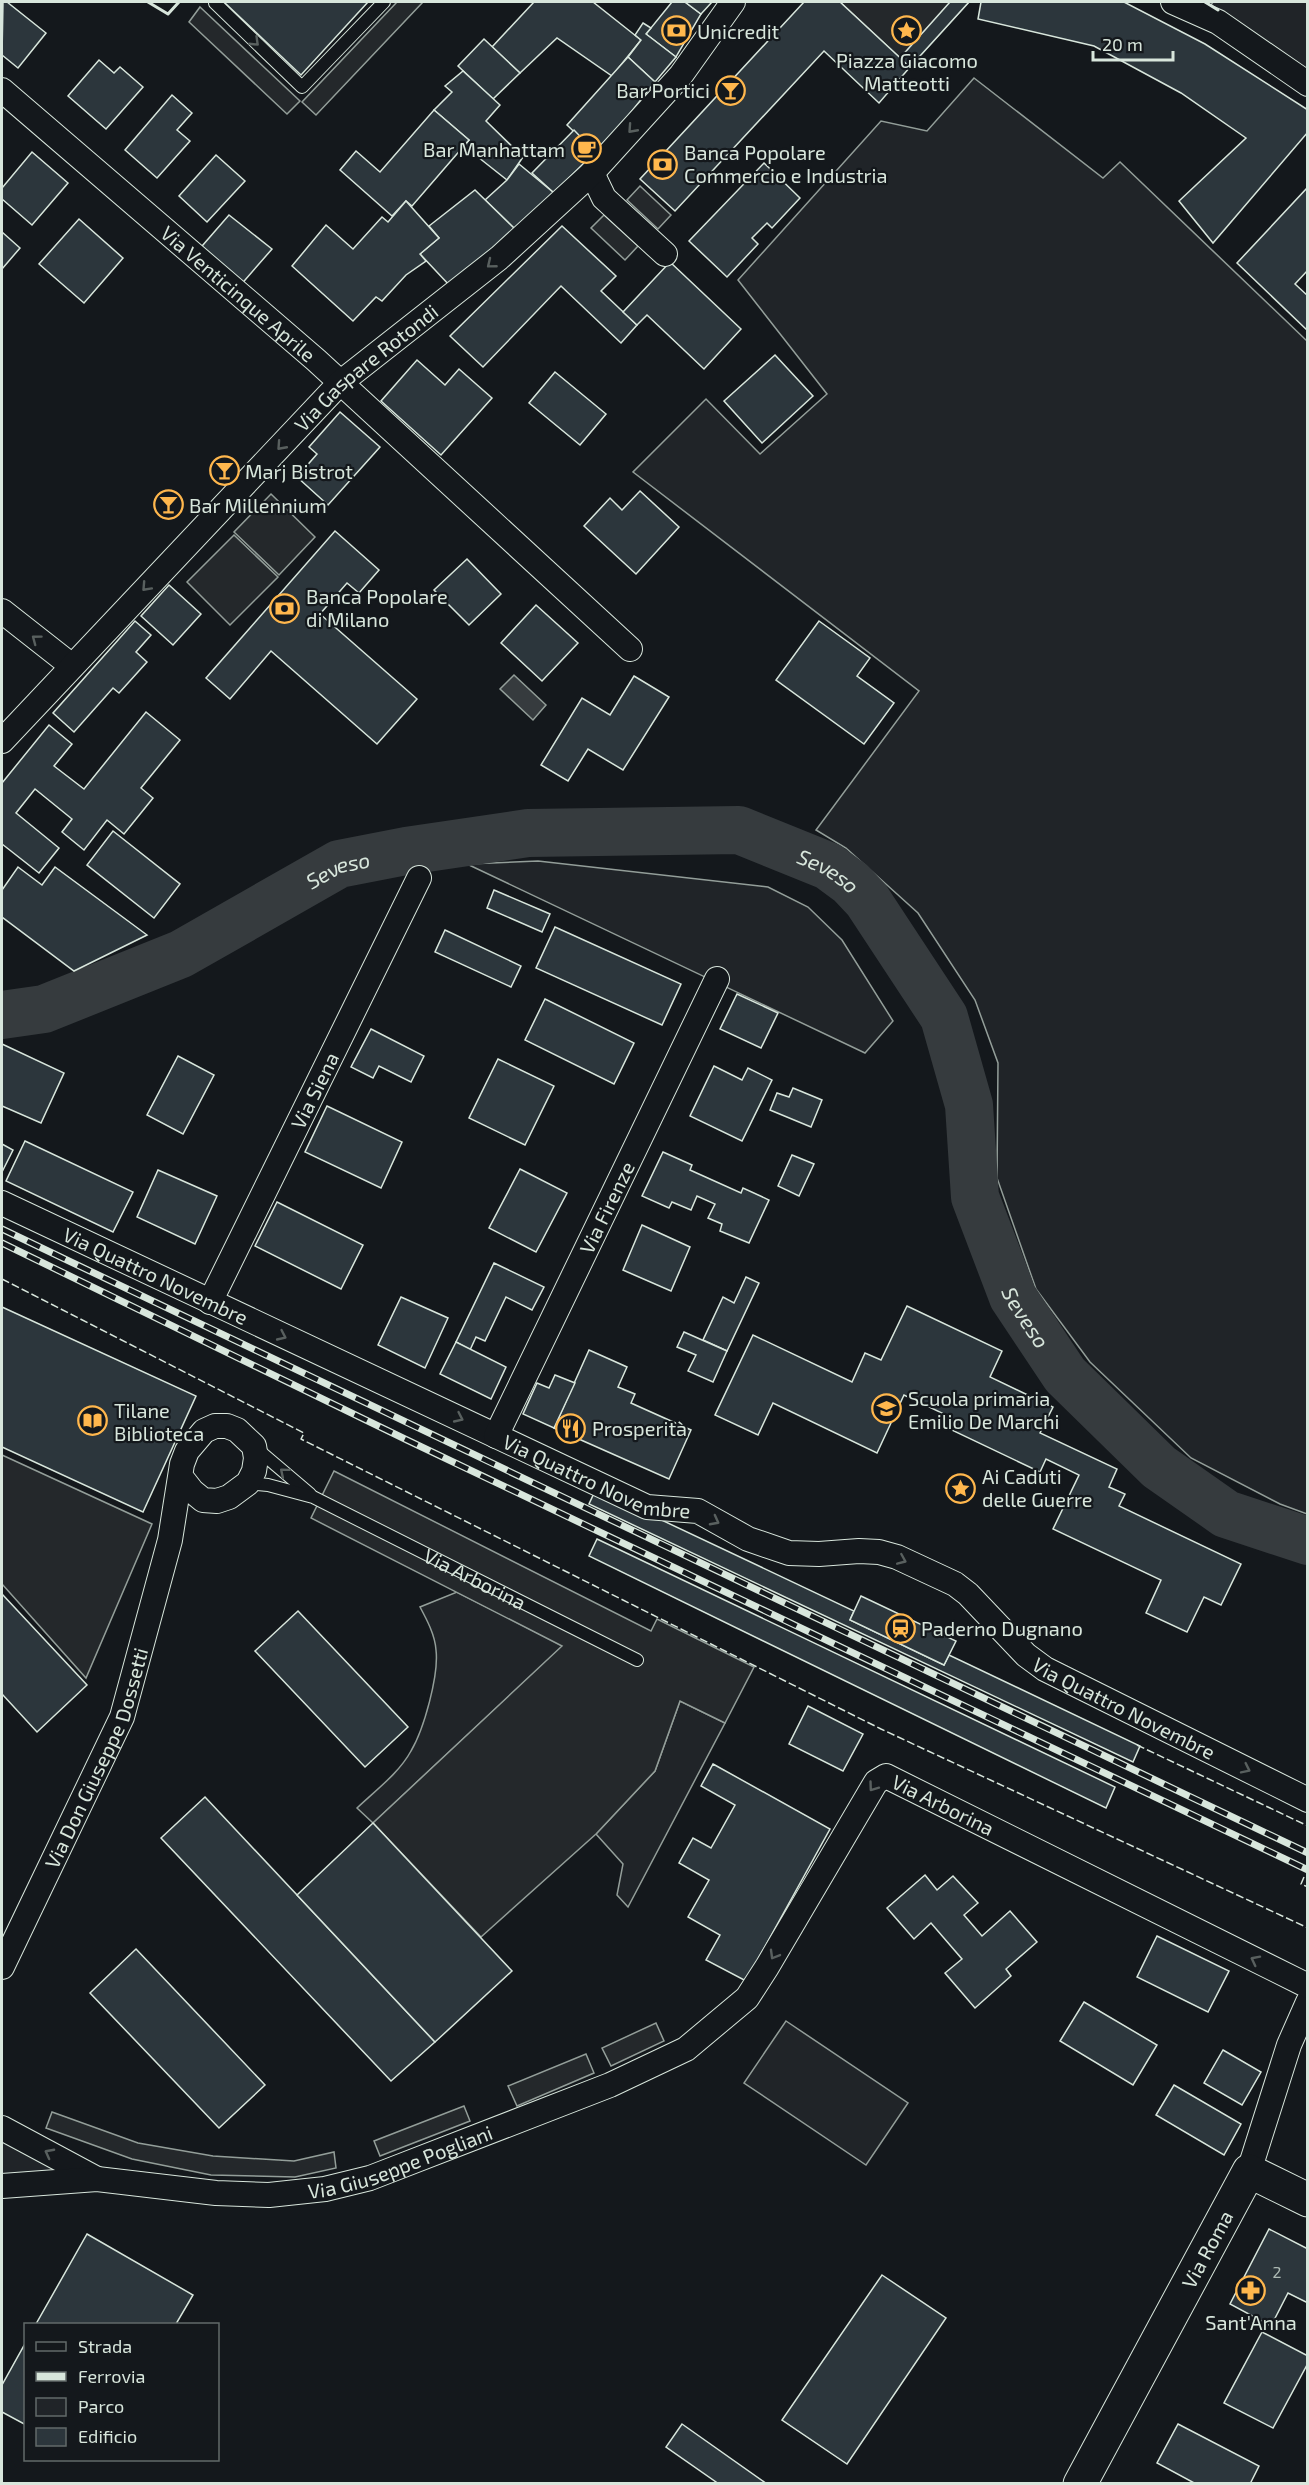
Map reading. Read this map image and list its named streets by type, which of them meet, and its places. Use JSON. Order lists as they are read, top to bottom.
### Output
{
  "streets": {
    "street": [
      "Via Venticinque Aprile",
      "Via Gaspare Rotondi",
      "Via Siena",
      "Via Firenze",
      "Via Quattro Novembre",
      "Via Arborina",
      "Via Don Giuseppe Dossetti",
      "Via Giuseppe Pogliani",
      "Via Roma"
    ]
  },
  "crossings": [
    ["Via Venticinque Aprile", "Via Gaspare Rotondi"],
    ["Via Siena", "Via Quattro Novembre"],
    ["Via Firenze", "Via Quattro Novembre"],
    ["Via Arborina", "Via Don Giuseppe Dossetti"],
    ["Via Arborina", "Via Giuseppe Pogliani"]
  ],
  "one_way": ["Via Gaspare Rotondi", "Via Quattro Novembre"],
  "water": ["Seveso"],
  "places": {
    "place": ["Piazza Giacomo Matteotti", "Ai Caduti delle Guerre"],
    "bank": ["Unicredit", "Banca Popolare Commercio e Industria", "Banca Popolare di Milano"],
    "bar": ["Bar Portici", "Marj Bistrot", "Bar Millennium"],
    "cafe": ["Bar Manhattam"],
    "school or university": ["Scuola primaria Emilio De Marchi"],
    "library": ["Tilane Biblioteca"],
    "restaurant": ["Prosperità"],
    "station": ["Paderno Dugnano"],
    "pharmacy": ["Sant'Anna"]
  },
  "house_numbers": ["2"],
  "legend": [
    "Strada",
    "Ferrovia",
    "Parco",
    "Edificio"
  ],
  "scale_bar": "20 m"
}
